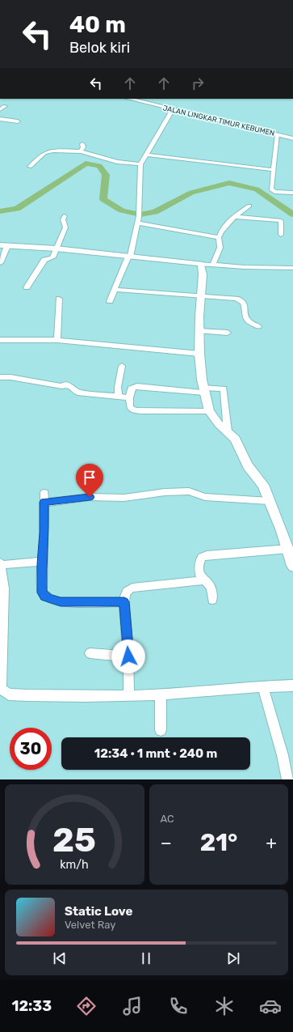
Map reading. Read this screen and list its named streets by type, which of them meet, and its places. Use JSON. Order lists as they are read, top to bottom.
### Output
{
  "streets": {
    "street": ["JALAN LINGKAR TIMUR KEBUMEN"]
  },
  "page": {
    "turn": ["40 m", "Belok kiri"],
    "limit": "30",
    "trip": "12:34 · 1 mnt · 240 m",
    "tile": "AC",
    "heat": ["−", "21°", "+"],
    "song": ["Static Love", "Velvet Ray"],
    "tabs": "12:33",
    "gauge": ["25", "km/h"]
  }
}
